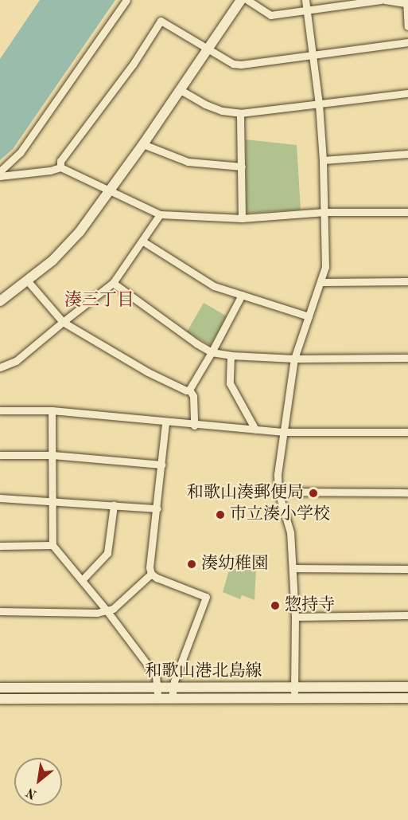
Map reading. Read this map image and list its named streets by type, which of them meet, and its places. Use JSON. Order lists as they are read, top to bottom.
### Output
{
  "streets": {
    "main road": ["和歌山港北島線"]
  },
  "districts": ["湊三丁目"],
  "places": [
    "和歌山湊郵便局",
    "市立湊小学校",
    "湊幼稚園",
    "惣持寺"
  ],
  "north": "bottom left"
}
